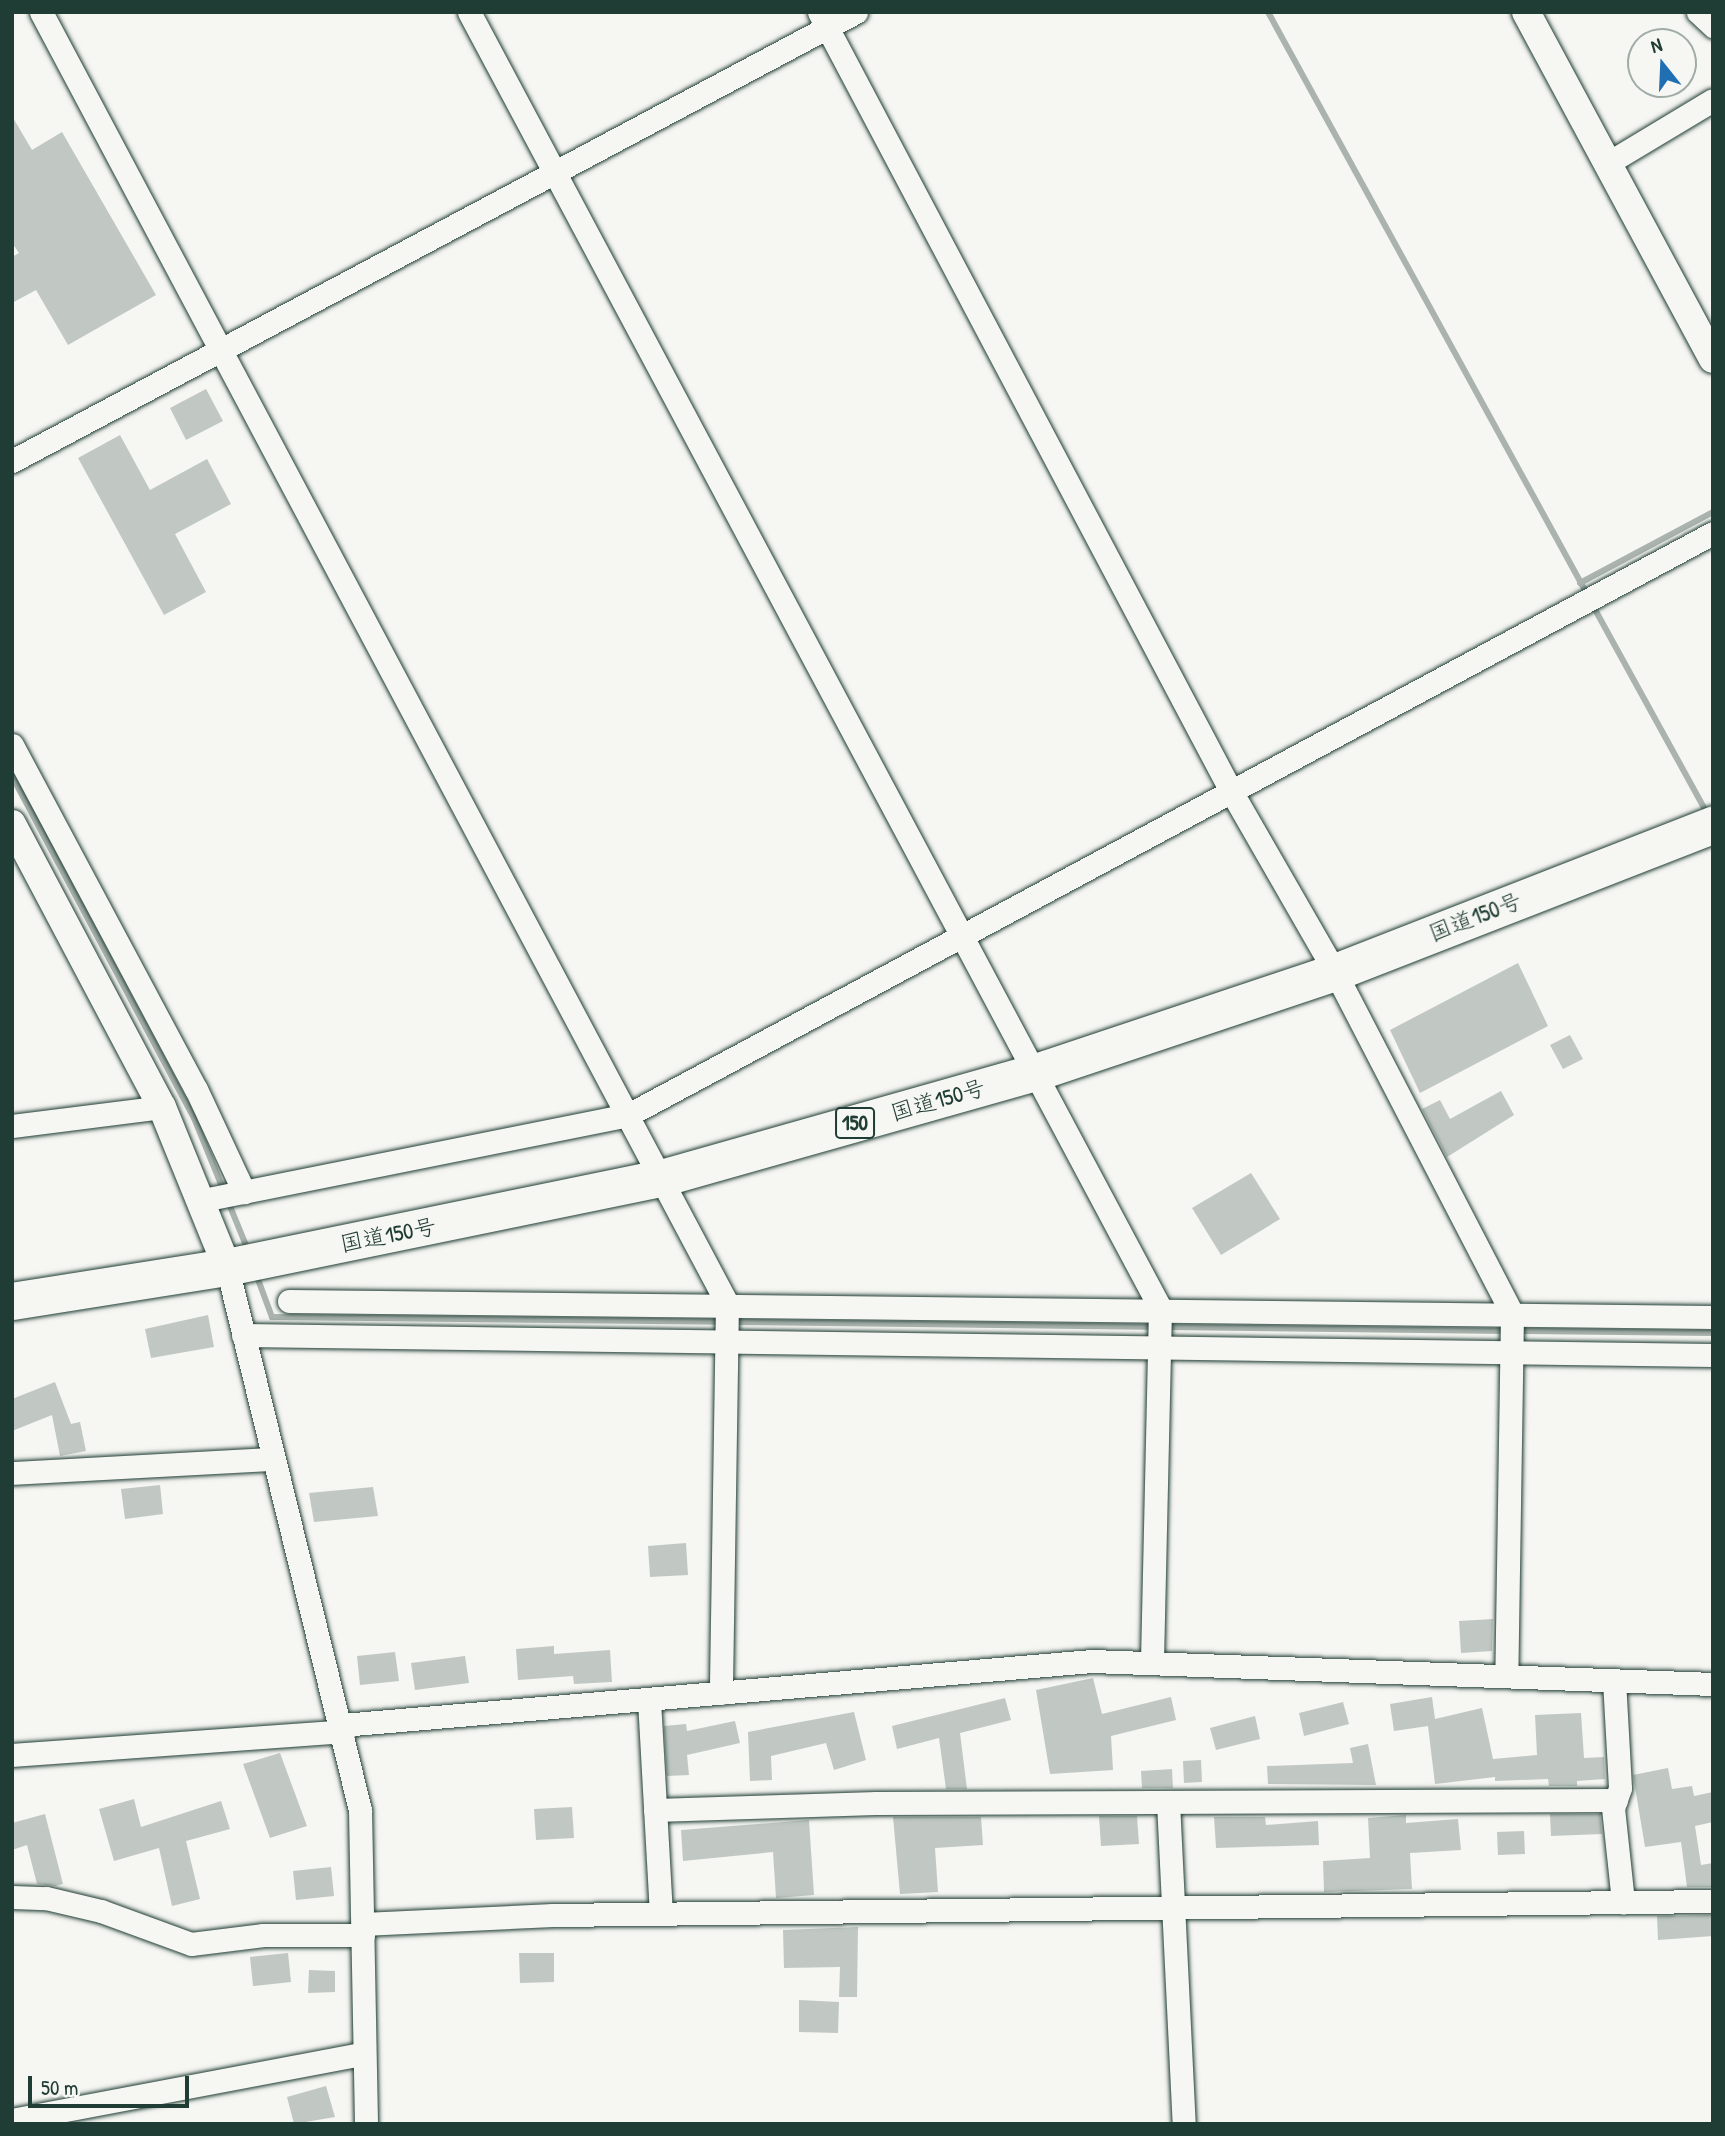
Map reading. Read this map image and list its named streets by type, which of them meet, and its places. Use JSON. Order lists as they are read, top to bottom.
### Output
{
  "streets": {
    "highway": ["国道150号", "150"]
  },
  "scale_bar": "50 m",
  "north": "top"
}
